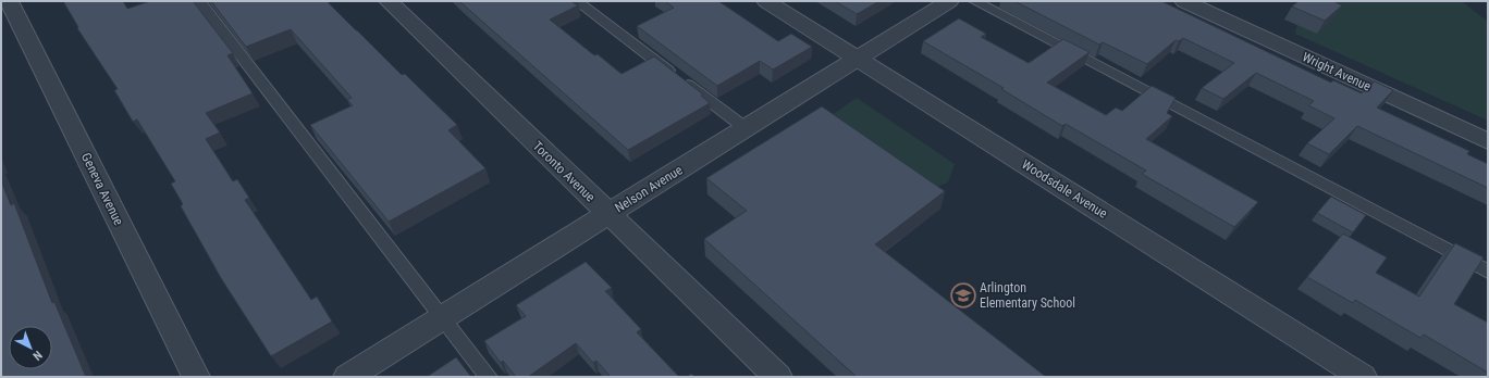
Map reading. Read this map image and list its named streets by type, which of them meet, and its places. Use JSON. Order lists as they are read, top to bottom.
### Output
{
  "streets": {
    "street": [
      "Wright Avenue",
      "Toronto Avenue",
      "Geneva Avenue",
      "Nelson Avenue",
      "Woodsdale Avenue"
    ]
  },
  "crossings": [
    ["Toronto Avenue", "Nelson Avenue"],
    ["Nelson Avenue", "Woodsdale Avenue"]
  ],
  "places": {
    "school or university": ["Arlington Elementary School"]
  },
  "north": "bottom right"
}
